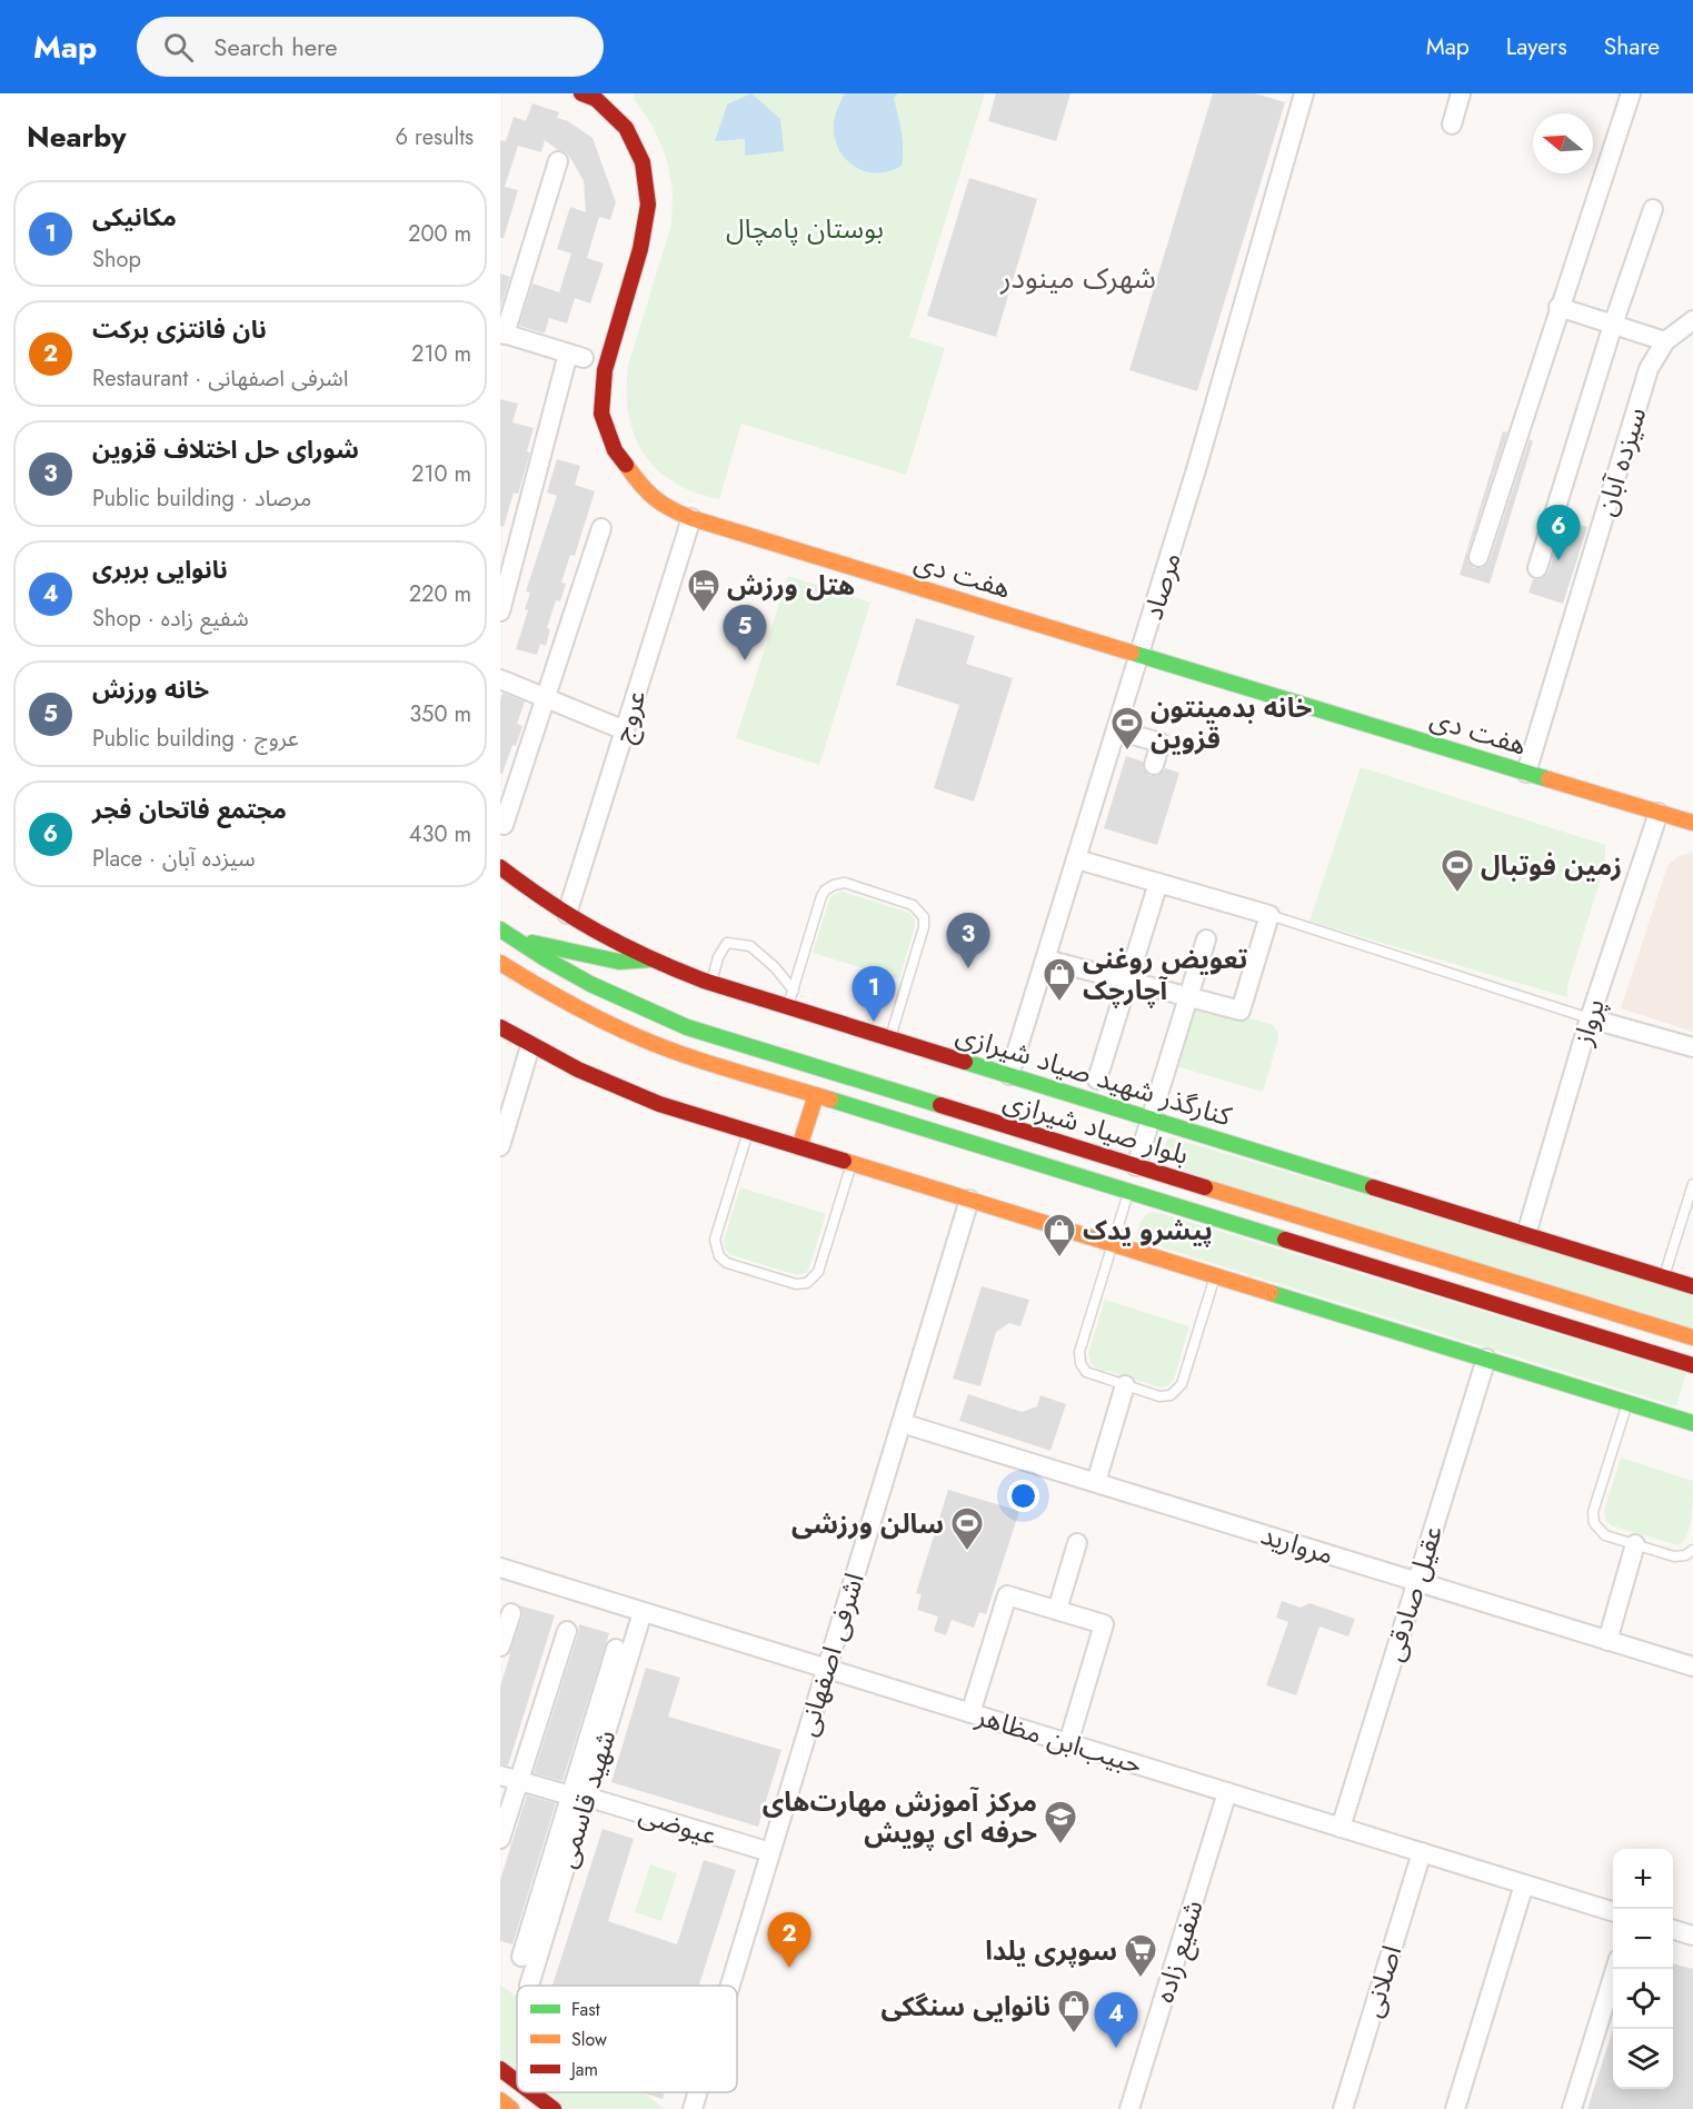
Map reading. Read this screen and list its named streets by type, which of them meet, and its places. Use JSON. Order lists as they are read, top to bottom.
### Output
{
  "streets": {
    "main road": ["هفت دی", "کنارگذر شهید صیاد شیرازی", "بلوار صیاد شیرازی"],
    "street": [
      "سیزده آبان",
      "مرصاد",
      "عروج",
      "پرواز",
      "مروارید",
      "عقیل صادقی",
      "اشرفی اصفهانی",
      "حبیب‌ابن مظاهر",
      "شهید قاسمی",
      "عیوضی",
      "شفیع زاده",
      "اصلانی"
    ]
  },
  "crossings": [
    ["سیزده آبان", "هفت دی"],
    ["هفت دی", "مرصاد"],
    ["هفت دی", "عروج"],
    ["هفت دی", "پرواز"],
    ["مرصاد", "کنارگذر شهید صیاد شیرازی"],
    ["عروج", "کنارگذر شهید صیاد شیرازی"],
    ["پرواز", "کنارگذر شهید صیاد شیرازی"],
    ["مروارید", "عقیل صادقی"],
    ["مروارید", "اشرفی اصفهانی"],
    ["عقیل صادقی", "حبیب‌ابن مظاهر"],
    ["اشرفی اصفهانی", "حبیب‌ابن مظاهر"],
    ["اشرفی اصفهانی", "عیوضی"],
    ["حبیب‌ابن مظاهر", "شهید قاسمی"],
    ["حبیب‌ابن مظاهر", "شفیع زاده"],
    ["حبیب‌ابن مظاهر", "اصلانی"],
    ["شهید قاسمی", "عیوضی"]
  ],
  "districts": ["شهرک مینودر"],
  "parks": ["بوستان پامچال"],
  "places": {
    "hotel": ["هتل ورزش"],
    "sports": ["خانه بدمینتون قزوین", "زمین فوتبال", "سالن ورزشی"],
    "shop": ["تعویض روغنی آچارچک", "پیشرو یدک", "نانوایی سنگکی"],
    "school or university": ["مرکز آموزش مهارت‌های حرفه ای پویش"],
    "supermarket": ["سوپری یلدا"]
  },
  "legend": ["Fast", "Slow", "Jam"],
  "north": "left",
  "page": {
    "header": "Map",
    "search": "Search here",
    "nav": ["Map", "Layers", "Share"],
    "heading": ["Nearby", "6 results"],
    "list": [
      {
        "mark": "1",
        "name": "مکانیکی",
        "note": "Shop",
        "value": "200 m"
      },
      {
        "mark": "2",
        "name": "نان فانتزی برکت",
        "note": "Restaurant · اشرفی اصفهانی",
        "value": "210 m"
      },
      {
        "mark": "3",
        "name": "شورای حل اختلاف قزوین",
        "note": "Public building · مرصاد",
        "value": "210 m"
      },
      {
        "mark": "4",
        "name": "نانوایی بربری",
        "note": "Shop · شفیع زاده",
        "value": "220 m"
      },
      {
        "mark": "5",
        "name": "خانه ورزش",
        "note": "Public building · عروج",
        "value": "350 m"
      },
      {
        "mark": "6",
        "name": "مجتمع فاتحان فجر",
        "note": "Place · سیزده آبان",
        "value": "430 m"
      }
    ],
    "pins": [
      "6",
      "5",
      "3",
      "1",
      "2",
      "4"
    ],
    "map_buttons": ["+", "−"]
  }
}
